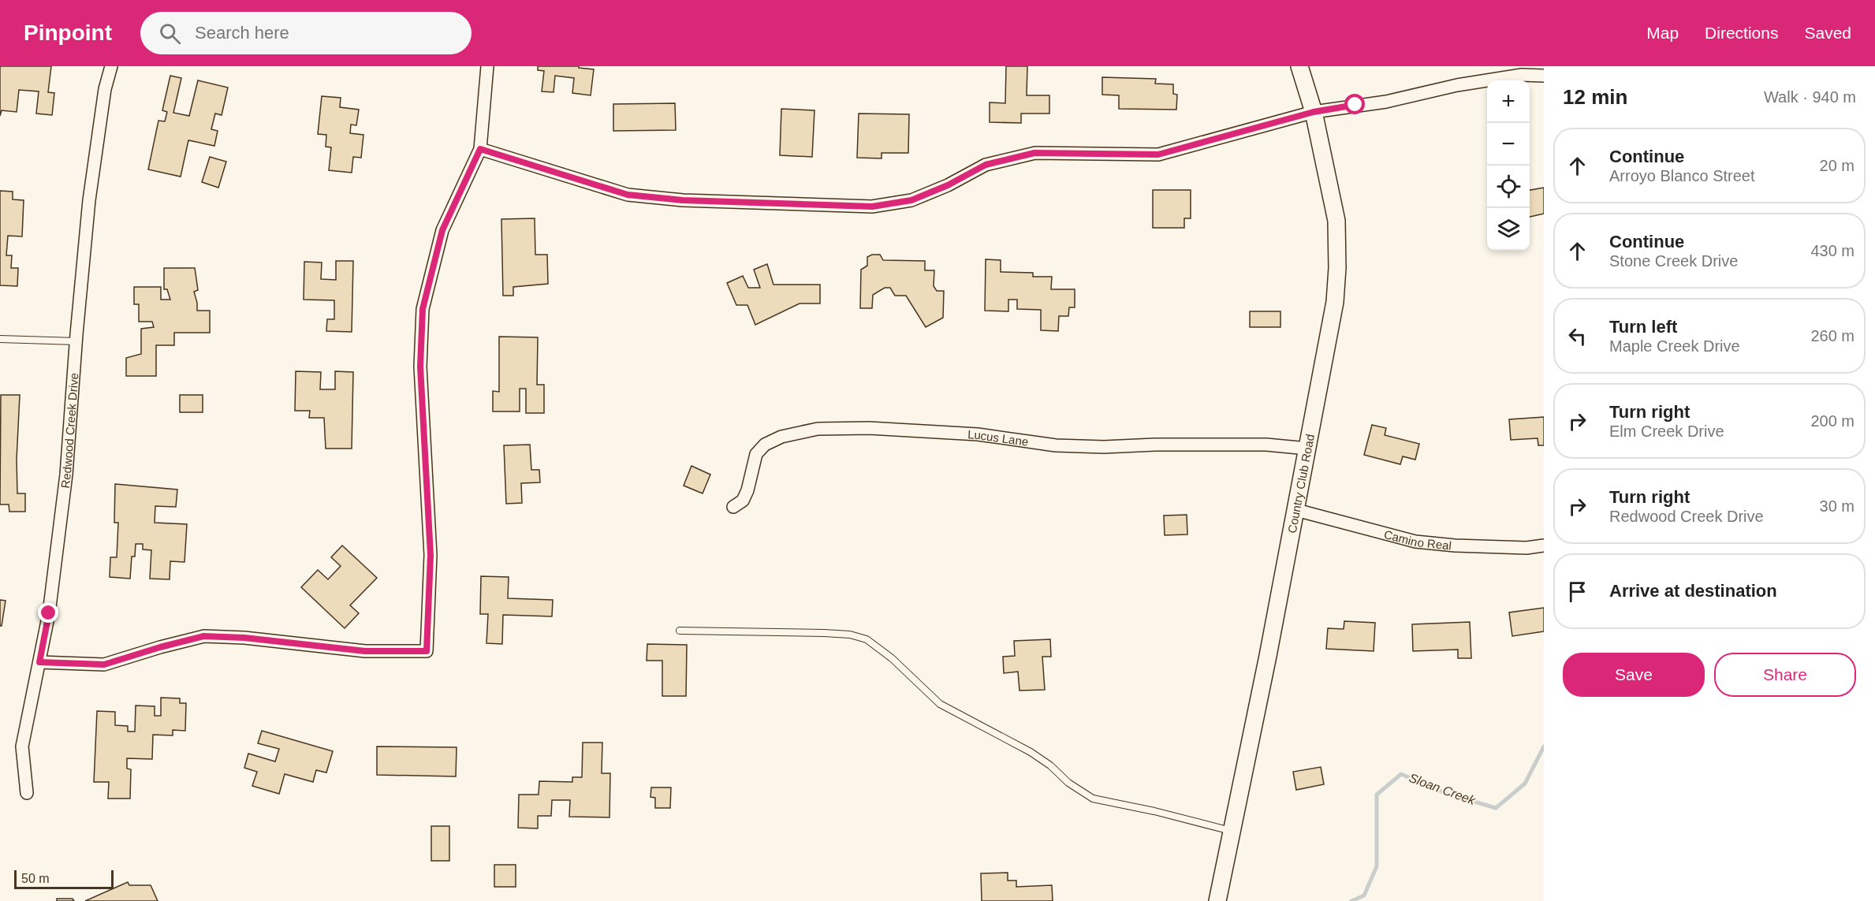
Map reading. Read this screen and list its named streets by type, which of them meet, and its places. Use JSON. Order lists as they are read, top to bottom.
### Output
{
  "streets": {
    "main road": ["Country Club Road"],
    "street": ["Redwood Creek Drive", "Lucus Lane", "Camino Real"]
  },
  "crossings": [
    ["Lucus Lane", "Country Club Road"],
    ["Country Club Road", "Camino Real"]
  ],
  "water": ["Sloan Creek"],
  "scale_bar": "50 m",
  "page": {
    "header": "Pinpoint",
    "search": "Search here",
    "nav": ["Map", "Directions", "Saved"],
    "heading": ["12 min", "Walk · 940 m"],
    "map_buttons": ["+", "−"],
    "list": [
      ["Continue", "Arroyo Blanco Street", "20 m"],
      ["Continue", "Stone Creek Drive", "430 m"],
      ["Turn left", "Maple Creek Drive", "260 m"],
      ["Turn right", "Elm Creek Drive", "200 m"],
      ["Turn right", "Redwood Creek Drive", "30 m"],
      "Arrive at destination"
    ],
    "buttons": ["Save", "Share"],
    "scale": "50 m"
  }
}
